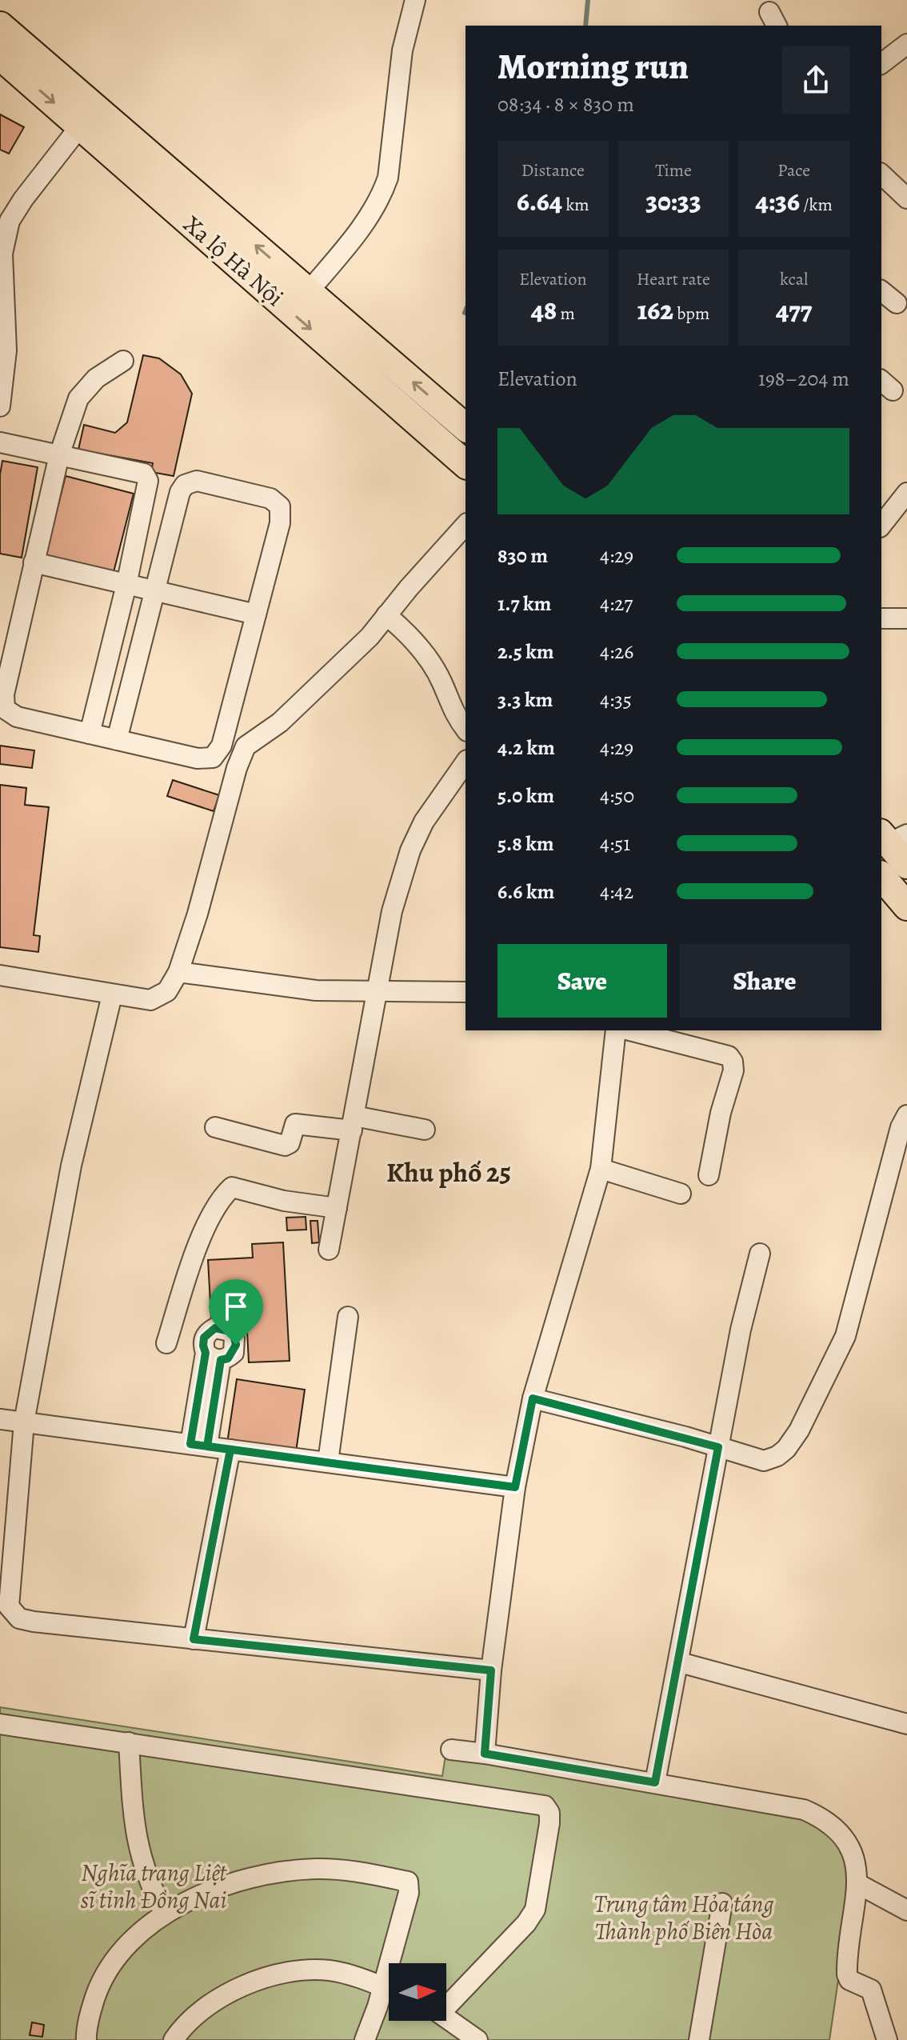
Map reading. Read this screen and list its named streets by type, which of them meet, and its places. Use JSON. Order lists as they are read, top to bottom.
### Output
{
  "streets": {
    "highway": ["Xa lộ Hà Nội"]
  },
  "districts": ["Khu phố 25"],
  "parks": ["Nghĩa trang Liệt sĩ tỉnh Đồng Nai", "Trung tâm Hỏa táng Thành phố Biên Hòa"],
  "north": "right",
  "page": {
    "heading": ["Morning run", "08:34 · 8 × 830 m"],
    "stats": [
      ["Distance", "6.64 km"],
      ["Time", "30:33"],
      ["Pace", "4:36 /km"],
      ["Elevation", "48 m"],
      ["Heart rate", "162 bpm"],
      ["kcal", "477"]
    ],
    "chart": ["Elevation", "198–204 m"],
    "list": [
      {
        "name": "830 m",
        "note": "4:29"
      },
      {
        "name": "1.7 km",
        "note": "4:27"
      },
      {
        "name": "2.5 km",
        "note": "4:26"
      },
      {
        "name": "3.3 km",
        "note": "4:35"
      },
      {
        "name": "4.2 km",
        "note": "4:29"
      },
      {
        "name": "5.0 km",
        "note": "4:50"
      },
      {
        "name": "5.8 km",
        "note": "4:51"
      },
      {
        "name": "6.6 km",
        "note": "4:42"
      }
    ],
    "buttons": ["Save", "Share"]
  }
}
